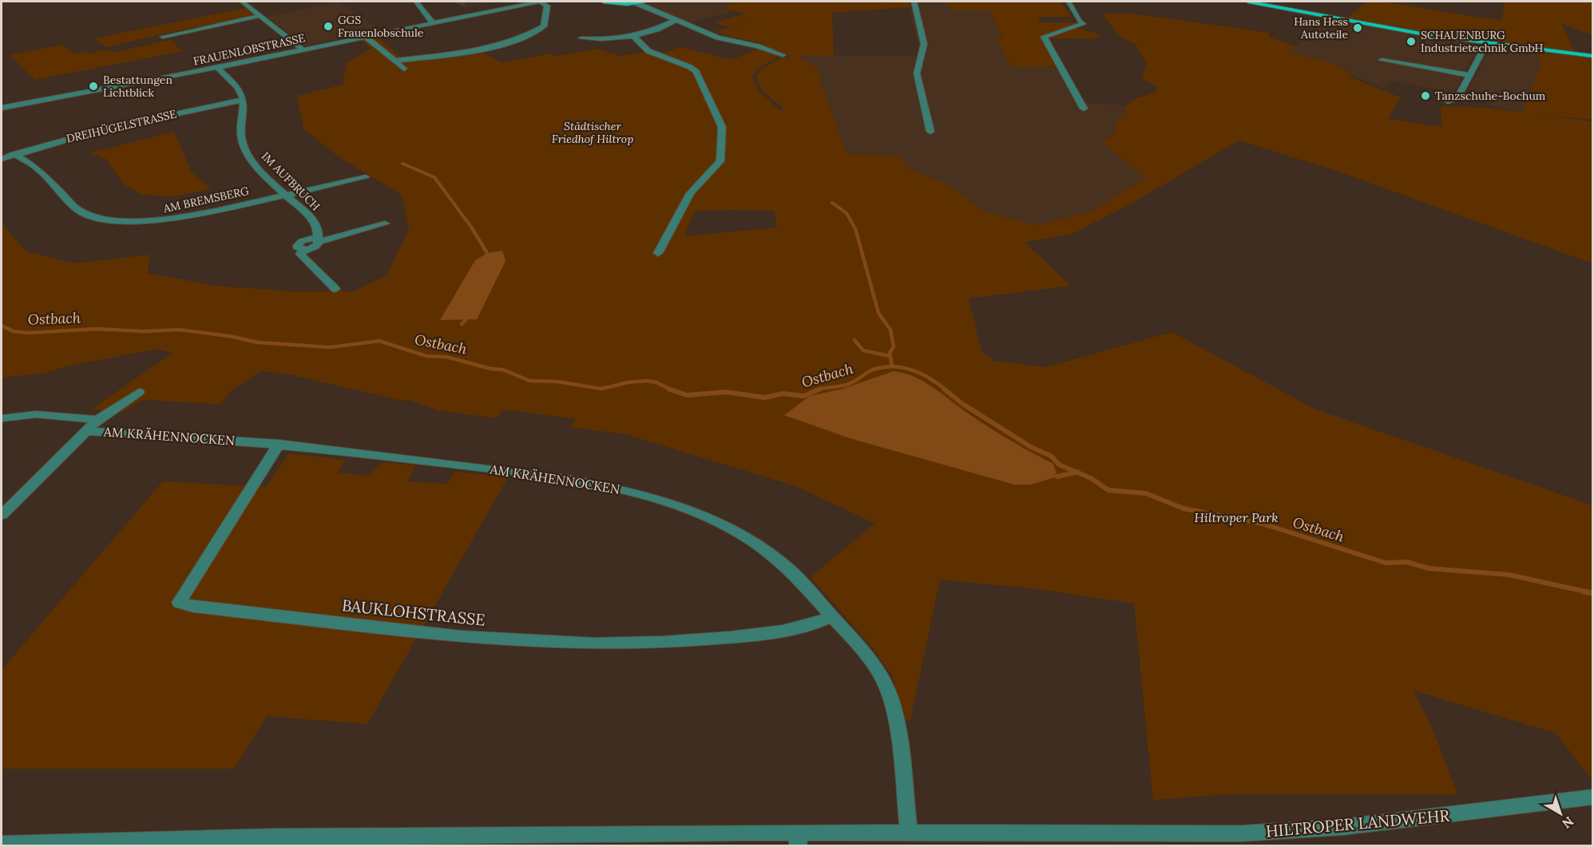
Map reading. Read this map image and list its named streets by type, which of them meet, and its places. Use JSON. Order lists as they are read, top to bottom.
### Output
{
  "streets": {
    "street": [
      "FRAUENLOBSTRASSE",
      "DREIHÜGELSTRASSE",
      "IM AUFBRUCH",
      "AM BREMSBERG",
      "AM KRÄHENNOCKEN",
      "BAUKLOHSTRASSE",
      "HILTROPER LANDWEHR"
    ]
  },
  "crossings": [
    ["DREIHÜGELSTRASSE", "IM AUFBRUCH"],
    ["DREIHÜGELSTRASSE", "AM BREMSBERG"],
    ["IM AUFBRUCH", "AM BREMSBERG"],
    ["AM KRÄHENNOCKEN", "BAUKLOHSTRASSE"],
    ["AM KRÄHENNOCKEN", "HILTROPER LANDWEHR"]
  ],
  "water": ["Ostbach"],
  "parks": ["Städtischer Friedhof Hiltrop", "Hiltroper Park"],
  "places": [
    "GGS Frauenlobschule",
    "Hans Hess Autoteile",
    "SCHAUENBURG Industrietechnik GmbH",
    "Bestattungen Lichtblick",
    "Tanzschuhe-Bochum"
  ],
  "north": "bottom right"
}
